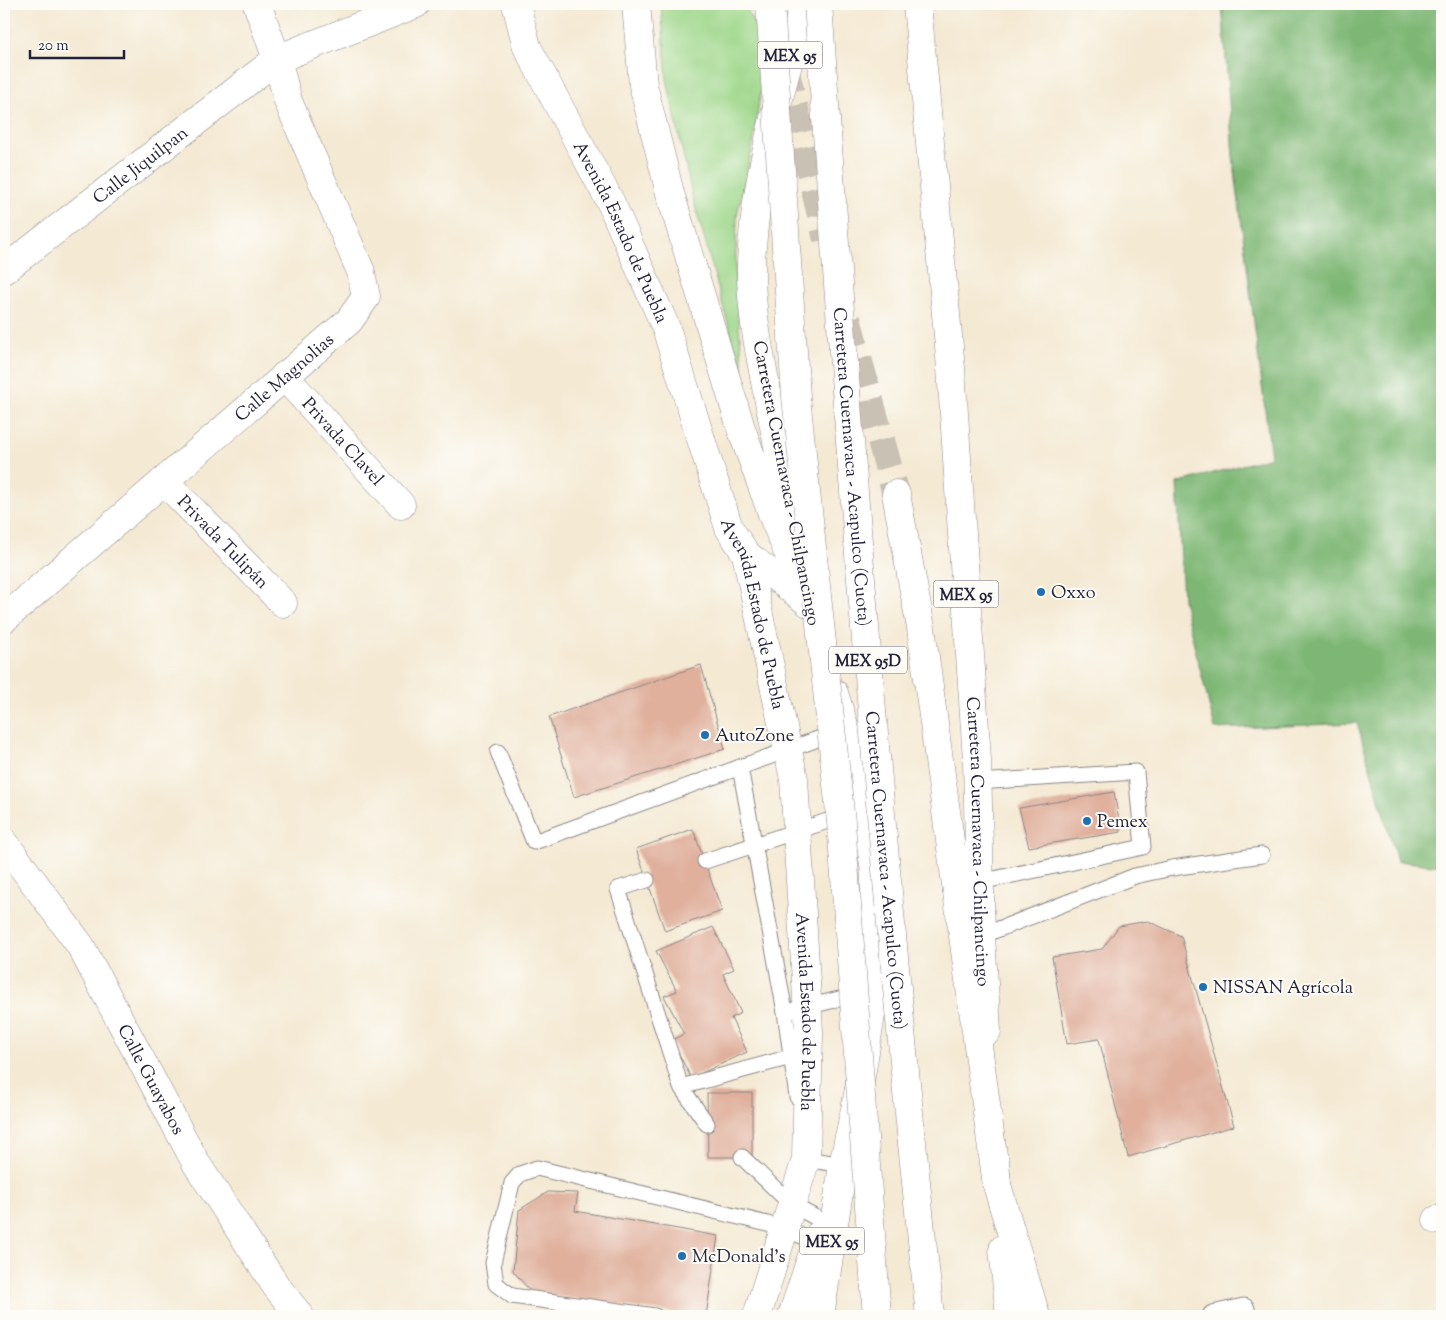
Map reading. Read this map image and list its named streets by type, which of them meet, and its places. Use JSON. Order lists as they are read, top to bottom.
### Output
{
  "streets": {
    "main road": [
      "MEX 95",
      "Calle Jiquilpan",
      "Avenida Estado de Puebla",
      "Calle Magnolias",
      "Privada Clavel",
      "Carretera Cuernavaca - Acapulco (Cuota)",
      "Carretera Cuernavaca - Chilpancingo",
      "Privada Tulipán",
      "MEX 95D",
      "Calle Guayabos"
    ]
  },
  "crossings": [
    ["MEX 95", "Carretera Cuernavaca - Chilpancingo"],
    ["Calle Jiquilpan", "Calle Magnolias"],
    ["Calle Magnolias", "Privada Clavel"],
    ["Calle Magnolias", "Privada Tulipán"]
  ],
  "places": [
    "Oxxo",
    "AutoZone",
    "Pemex",
    "NISSAN Agrícola",
    "McDonald's"
  ],
  "scale_bar": "20 m"
}
